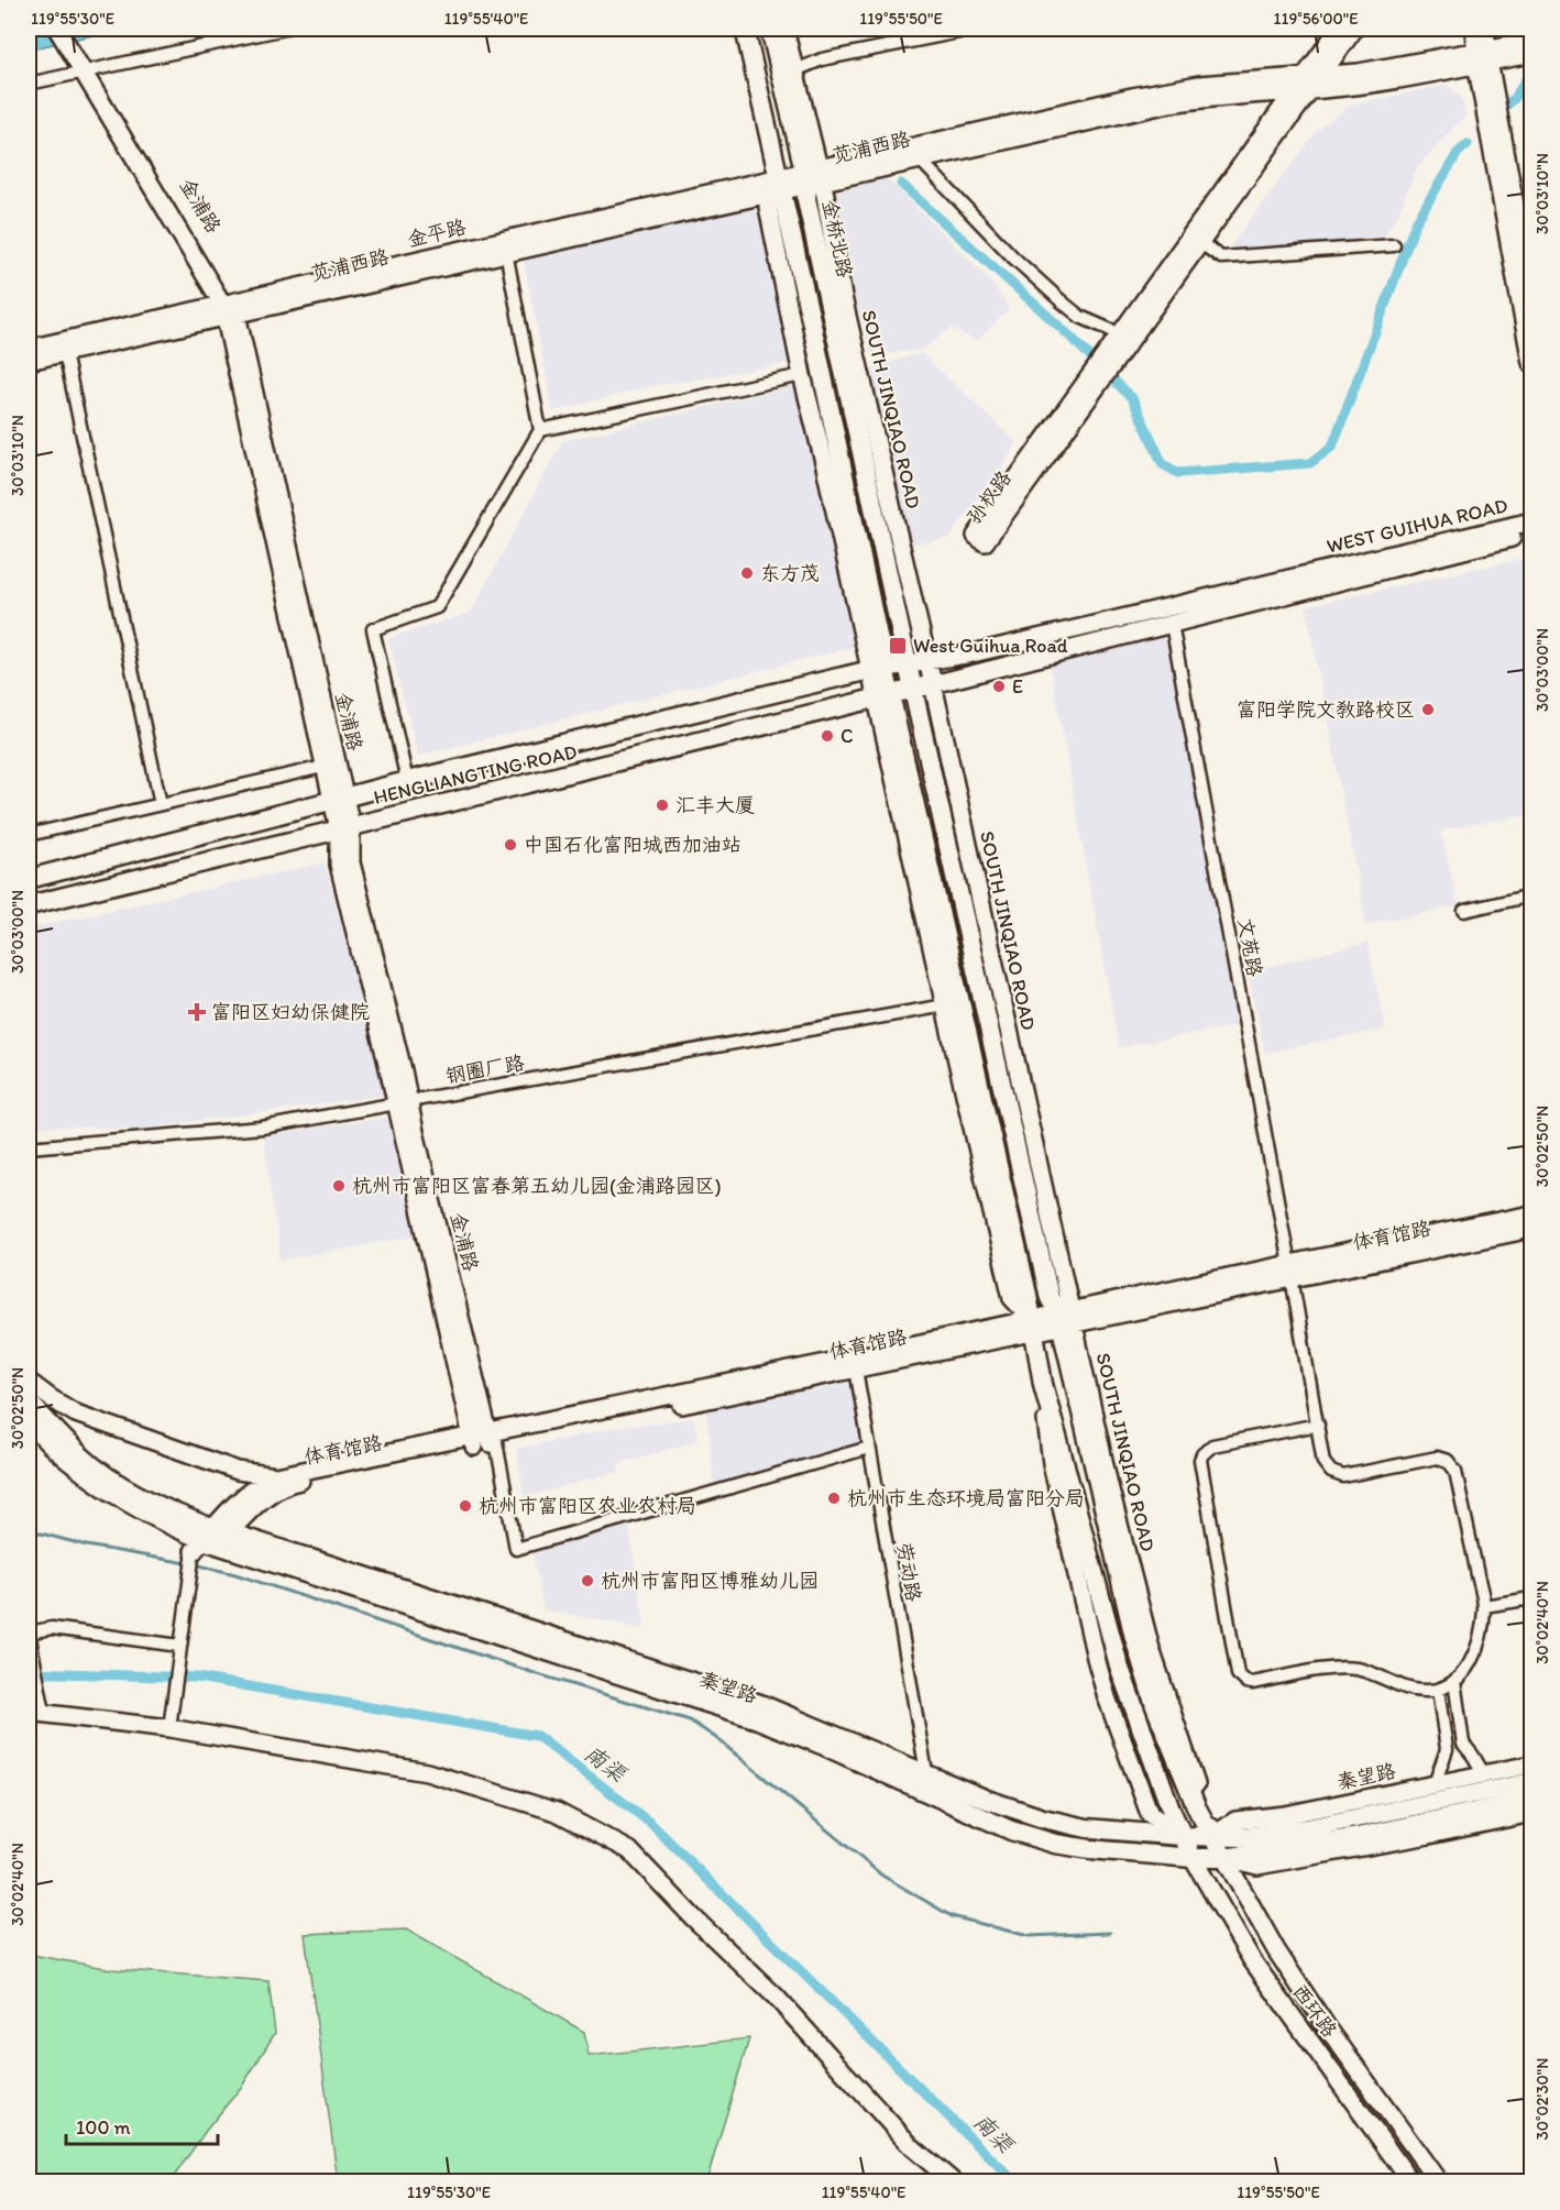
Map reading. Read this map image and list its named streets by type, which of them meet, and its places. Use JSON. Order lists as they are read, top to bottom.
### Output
{
  "streets": {
    "main road": [
      "苋浦西路",
      "金浦路",
      "金平路",
      "金桥北路",
      "SOUTH JINQIAO ROAD",
      "孙权路",
      "WEST GUIHUA ROAD",
      "HENGLIANGTING ROAD",
      "体育馆路",
      "秦望路",
      "西环路"
    ],
    "street": ["文苑路", "钢圈厂路", "劳动路"]
  },
  "crossings": [
    ["苋浦西路", "金浦路"],
    ["苋浦西路", "金平路"],
    ["苋浦西路", "金桥北路"],
    ["苋浦西路", "SOUTH JINQIAO ROAD"],
    ["苋浦西路", "孙权路"],
    ["金浦路", "金平路"],
    ["金浦路", "HENGLIANGTING ROAD"],
    ["金浦路", "钢圈厂路"],
    ["金浦路", "体育馆路"],
    ["金桥北路", "SOUTH JINQIAO ROAD"],
    ["金桥北路", "WEST GUIHUA ROAD"],
    ["金桥北路", "HENGLIANGTING ROAD"],
    ["SOUTH JINQIAO ROAD", "WEST GUIHUA ROAD"],
    ["SOUTH JINQIAO ROAD", "HENGLIANGTING ROAD"],
    ["SOUTH JINQIAO ROAD", "体育馆路"],
    ["SOUTH JINQIAO ROAD", "秦望路"],
    ["SOUTH JINQIAO ROAD", "西环路"],
    ["WEST GUIHUA ROAD", "HENGLIANGTING ROAD"],
    ["WEST GUIHUA ROAD", "文苑路"],
    ["文苑路", "体育馆路"],
    ["体育馆路", "劳动路"],
    ["体育馆路", "秦望路"],
    ["劳动路", "秦望路"],
    ["秦望路", "西环路"]
  ],
  "water": ["南渠"],
  "places": {
    "other": [
      "东方茂",
      "E",
      "富阳学院文教路校区",
      "C",
      "汇丰大厦",
      "中国石化富阳城西加油站",
      "杭州市富阳区富春第五幼儿园(金浦路园区)",
      "杭州市生态环境局富阳分局",
      "杭州市富阳区农业农村局",
      "杭州市富阳区博雅幼儿园"
    ],
    "transit": ["West Guihua Road"],
    "health": ["富阳区妇幼保健院"]
  },
  "scale_bar": "100 m",
  "coordinates": [
    "119°55'30\"E",
    "119°55'40\"E",
    "119°55'50\"E",
    "119°56'00\"E",
    "30°03'10\"N",
    "30°03'00\"N",
    "30°02'50\"N",
    "30°02'40\"N",
    "30°02'30\"N"
  ]
}
